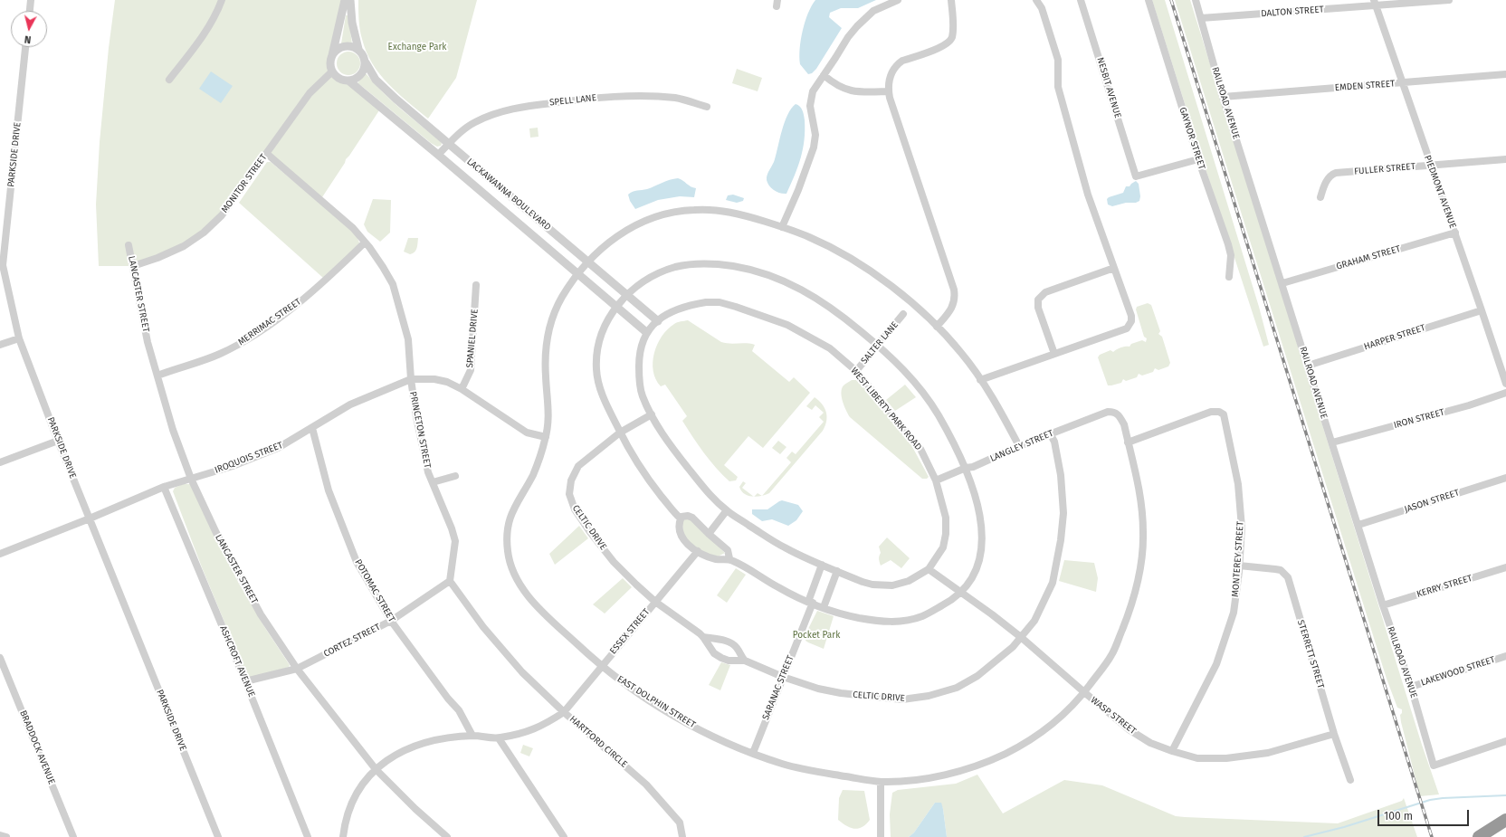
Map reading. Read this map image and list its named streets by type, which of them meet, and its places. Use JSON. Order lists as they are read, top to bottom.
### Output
{
  "streets": {
    "street": [
      "DALTON STREET",
      "EMDEN STREET",
      "NESBIT AVENUE",
      "SPELL LANE",
      "RAILROAD AVENUE",
      "GAYNOR STREET",
      "PARKSIDE DRIVE",
      "FULLER STREET",
      "MONITOR STREET",
      "PIEDMONT AVENUE",
      "LACKAWANNA BOULEVARD",
      "GRAHAM STREET",
      "LANCASTER STREET",
      "MERRIMAC STREET",
      "HARPER STREET",
      "SPANIEL DRIVE",
      "SALTER LANE",
      "WEST LIBERTY PARK ROAD",
      "IRON STREET",
      "PRINCETON STREET",
      "LANGLEY STREET",
      "IROQUOIS STREET",
      "JASON STREET",
      "CELTIC DRIVE",
      "MONTEREY STREET",
      "KERRY STREET",
      "POTOMAC STREET",
      "ESSEX STREET",
      "CORTEZ STREET",
      "STERRETT STREET",
      "ASHCROFT AVENUE",
      "LAKEWOOD STREET",
      "SARANAC STREET",
      "EAST DOLPHIN STREET",
      "WASP STREET",
      "HARTFORD CIRCLE",
      "BRADDOCK AVENUE"
    ]
  },
  "crossings": [
    ["DALTON STREET", "RAILROAD AVENUE"],
    ["DALTON STREET", "PIEDMONT AVENUE"],
    ["EMDEN STREET", "RAILROAD AVENUE"],
    ["EMDEN STREET", "PIEDMONT AVENUE"],
    ["NESBIT AVENUE", "GAYNOR STREET"],
    ["SPELL LANE", "LACKAWANNA BOULEVARD"],
    ["RAILROAD AVENUE", "GRAHAM STREET"],
    ["RAILROAD AVENUE", "HARPER STREET"],
    ["RAILROAD AVENUE", "IRON STREET"],
    ["RAILROAD AVENUE", "JASON STREET"],
    ["RAILROAD AVENUE", "KERRY STREET"],
    ["RAILROAD AVENUE", "LAKEWOOD STREET"],
    ["PARKSIDE DRIVE", "IROQUOIS STREET"],
    ["FULLER STREET", "PIEDMONT AVENUE"],
    ["MONITOR STREET", "LACKAWANNA BOULEVARD"],
    ["MONITOR STREET", "LANCASTER STREET"],
    ["MONITOR STREET", "PRINCETON STREET"],
    ["PIEDMONT AVENUE", "GRAHAM STREET"],
    ["PIEDMONT AVENUE", "HARPER STREET"],
    ["LACKAWANNA BOULEVARD", "WEST LIBERTY PARK ROAD"],
    ["LACKAWANNA BOULEVARD", "EAST DOLPHIN STREET"],
    ["LANCASTER STREET", "MERRIMAC STREET"],
    ["LANCASTER STREET", "IROQUOIS STREET"],
    ["LANCASTER STREET", "CORTEZ STREET"],
    ["LANCASTER STREET", "HARTFORD CIRCLE"],
    ["MERRIMAC STREET", "PRINCETON STREET"],
    ["SPANIEL DRIVE", "IROQUOIS STREET"],
    ["SALTER LANE", "WEST LIBERTY PARK ROAD"],
    ["WEST LIBERTY PARK ROAD", "LANGLEY STREET"],
    ["WEST LIBERTY PARK ROAD", "WASP STREET"],
    ["PRINCETON STREET", "IROQUOIS STREET"],
    ["PRINCETON STREET", "CORTEZ STREET"],
    ["LANGLEY STREET", "CELTIC DRIVE"],
    ["LANGLEY STREET", "EAST DOLPHIN STREET"],
    ["IROQUOIS STREET", "POTOMAC STREET"],
    ["IROQUOIS STREET", "ASHCROFT AVENUE"],
    ["IROQUOIS STREET", "EAST DOLPHIN STREET"],
    ["CELTIC DRIVE", "ESSEX STREET"],
    ["CELTIC DRIVE", "SARANAC STREET"],
    ["CELTIC DRIVE", "WASP STREET"],
    ["MONTEREY STREET", "STERRETT STREET"],
    ["MONTEREY STREET", "EAST DOLPHIN STREET"],
    ["MONTEREY STREET", "WASP STREET"],
    ["POTOMAC STREET", "CORTEZ STREET"],
    ["POTOMAC STREET", "HARTFORD CIRCLE"],
    ["ESSEX STREET", "EAST DOLPHIN STREET"],
    ["ESSEX STREET", "HARTFORD CIRCLE"],
    ["CORTEZ STREET", "ASHCROFT AVENUE"],
    ["STERRETT STREET", "WASP STREET"],
    ["SARANAC STREET", "EAST DOLPHIN STREET"],
    ["EAST DOLPHIN STREET", "WASP STREET"]
  ],
  "parks": ["Exchange Park", "Pocket Park"],
  "scale_bar": "100 m",
  "north": "bottom"
}
